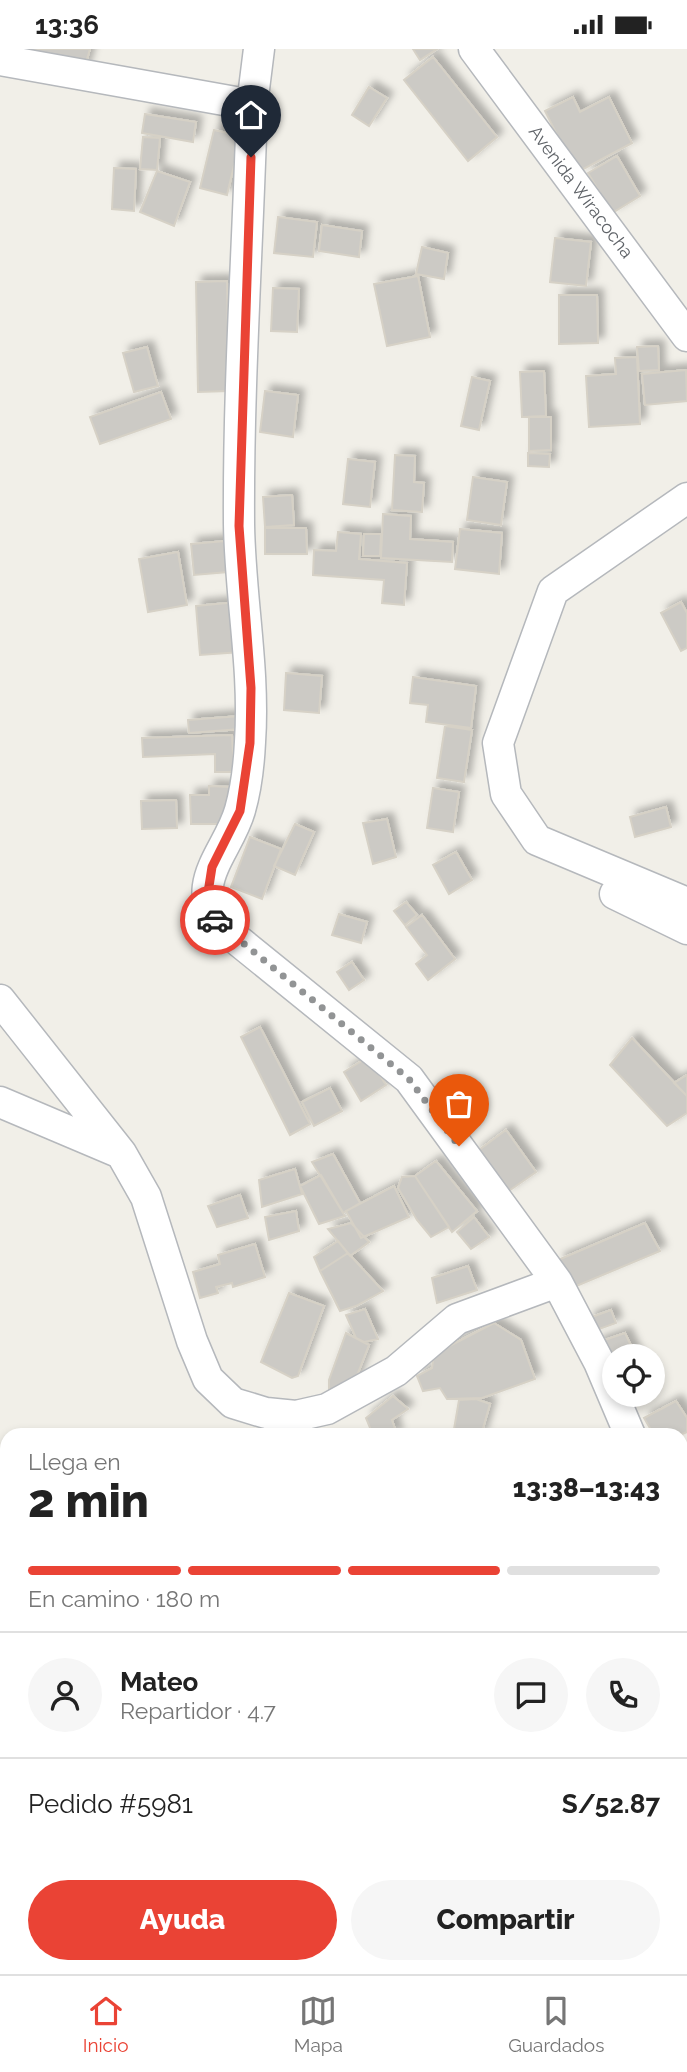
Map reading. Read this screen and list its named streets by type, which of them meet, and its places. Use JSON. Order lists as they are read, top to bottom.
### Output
{
  "streets": {
    "street": ["Avenida Wiracocha"]
  },
  "page": {
    "status": "13:36",
    "heading": ["2 min", "Llega en", "13:38–13:43"],
    "panel": [
      "Mateo",
      "Repartidor · 4.7",
      "Pedido #5981",
      "S/52.87"
    ],
    "bar": "En camino · 180 m",
    "buttons": ["Ayuda", "Compartir"],
    "tabs": ["Inicio", "Mapa", "Guardados"]
  }
}
